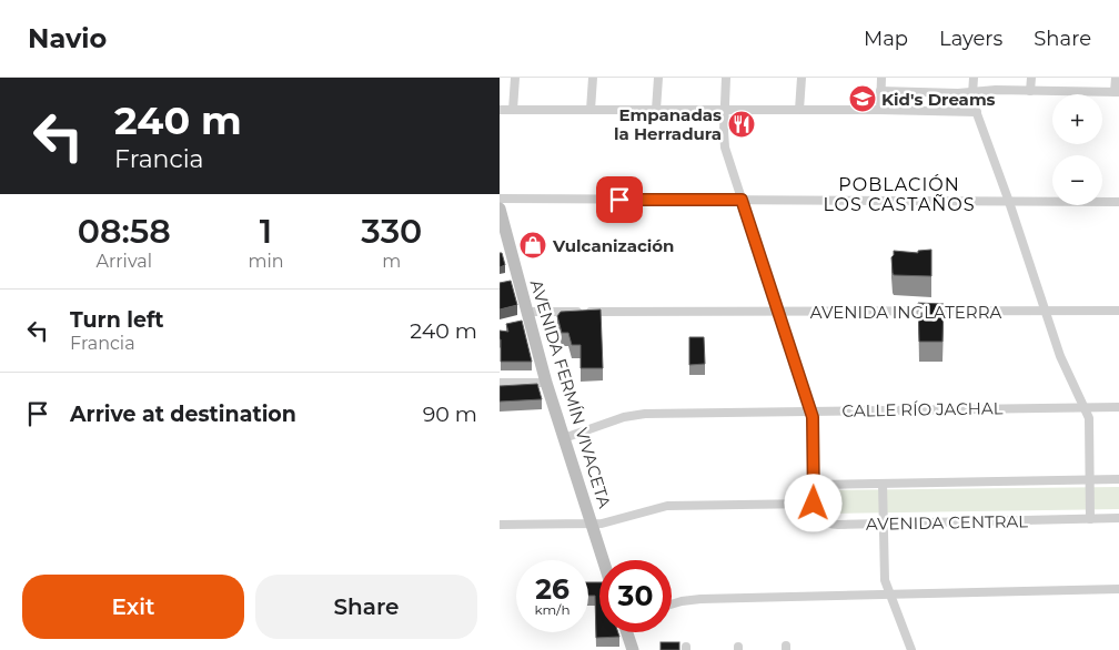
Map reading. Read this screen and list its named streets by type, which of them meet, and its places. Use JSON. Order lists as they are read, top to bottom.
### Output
{
  "streets": {
    "main road": ["AVENIDA FERMÍN VIVACETA"],
    "street": ["AVENIDA INGLATERRA", "CALLE RÍO JACHAL", "AVENIDA CENTRAL"]
  },
  "crossings": [
    ["AVENIDA INGLATERRA", "AVENIDA FERMÍN VIVACETA"],
    ["AVENIDA FERMÍN VIVACETA", "CALLE RÍO JACHAL"]
  ],
  "districts": ["POBLACIÓN LOS CASTAÑOS"],
  "places": {
    "school or university": ["Kid's Dreams"],
    "restaurant": ["Empanadas la Herradura"],
    "shop": ["Vulcanización"]
  },
  "page": {
    "header": "Navio",
    "nav": ["Map", "Layers", "Share"],
    "turn": ["240 m", "Francia"],
    "map_buttons": ["+", "−"],
    "eta": [
      "08:58",
      "Arrival",
      "1",
      "min",
      "330",
      "m"
    ],
    "list": [
      {
        "name": "Turn left",
        "note": "Francia",
        "value": "240 m"
      },
      {
        "name": "Arrive at destination",
        "value": "90 m"
      }
    ],
    "speed": "26 km/h",
    "limit": "30",
    "buttons": ["Exit", "Share"]
  }
}
